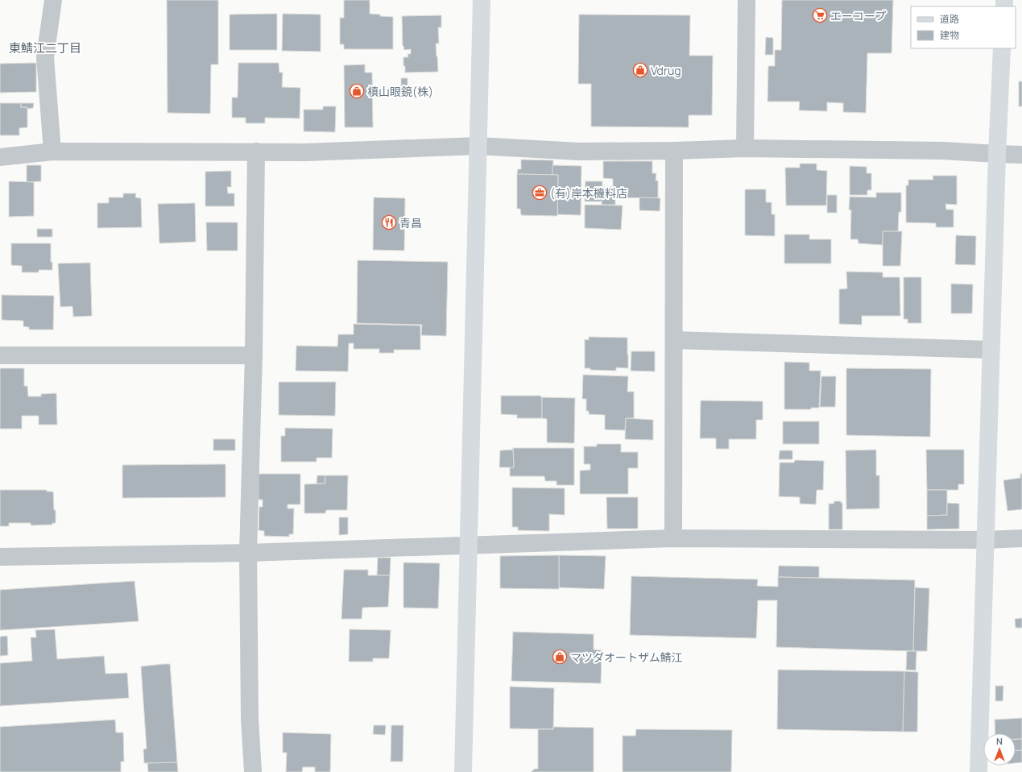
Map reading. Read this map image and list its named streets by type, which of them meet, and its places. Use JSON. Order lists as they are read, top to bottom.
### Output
{
  "districts": ["東鯖江二丁目"],
  "places": {
    "supermarket": ["エーコープ"],
    "shop": ["Vdrug", "槙山眼鏡(株)", "マツダオートザム鯖江"],
    "office": ["(有)岸本機料店"],
    "restaurant": ["青昌"]
  },
  "legend": ["道路", "建物"],
  "north": "top"
}
